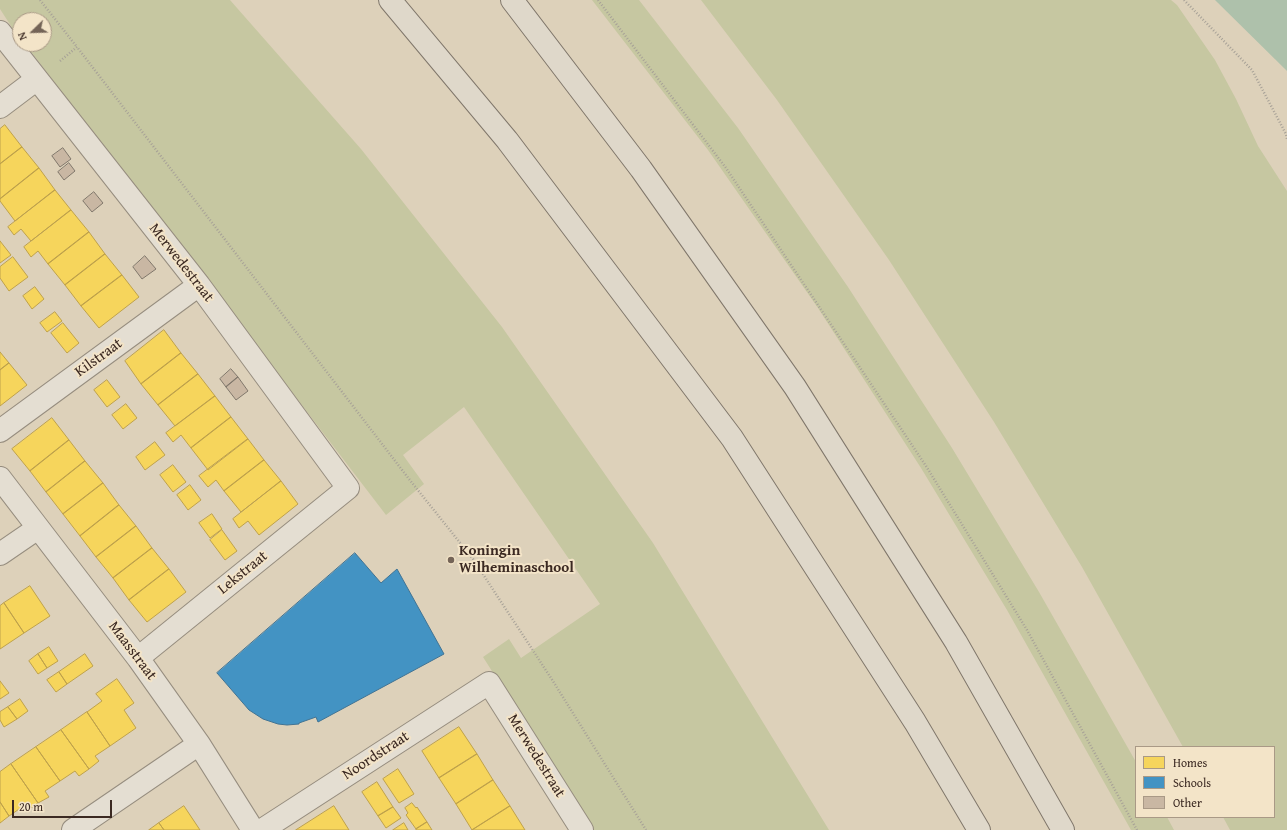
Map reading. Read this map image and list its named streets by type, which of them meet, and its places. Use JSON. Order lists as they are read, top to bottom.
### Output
{
  "streets": {
    "street": [
      "Merwedestraat",
      "Kilstraat",
      "Lekstraat",
      "Maasstraat",
      "Noordstraat"
    ]
  },
  "crossings": [
    ["Merwedestraat", "Kilstraat"],
    ["Merwedestraat", "Lekstraat"],
    ["Merwedestraat", "Noordstraat"],
    ["Lekstraat", "Maasstraat"]
  ],
  "places": ["Koningin Wilheminaschool"],
  "legend": ["Homes", "Schools", "Other"],
  "scale_bar": "20 m",
  "north": "bottom left"
}
